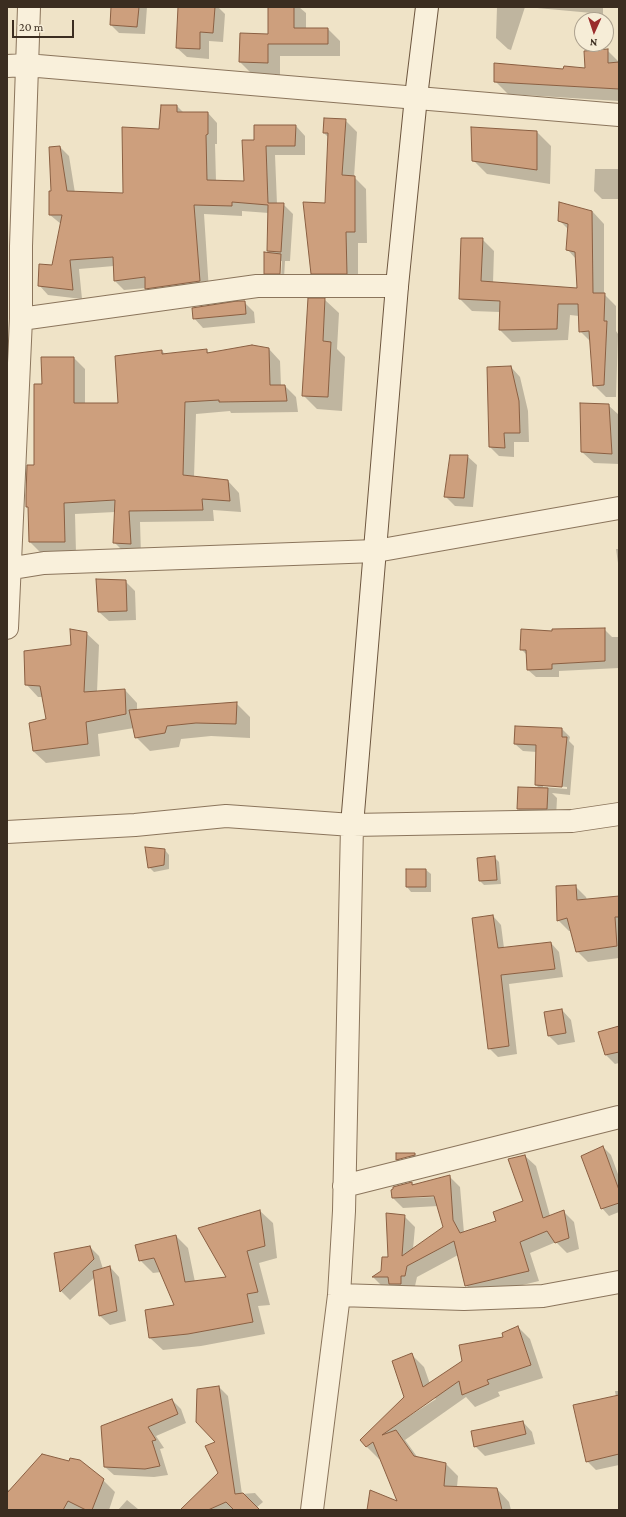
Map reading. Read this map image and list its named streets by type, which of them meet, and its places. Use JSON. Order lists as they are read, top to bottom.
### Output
{
  "scale_bar": "20 m",
  "north": "bottom"
}
